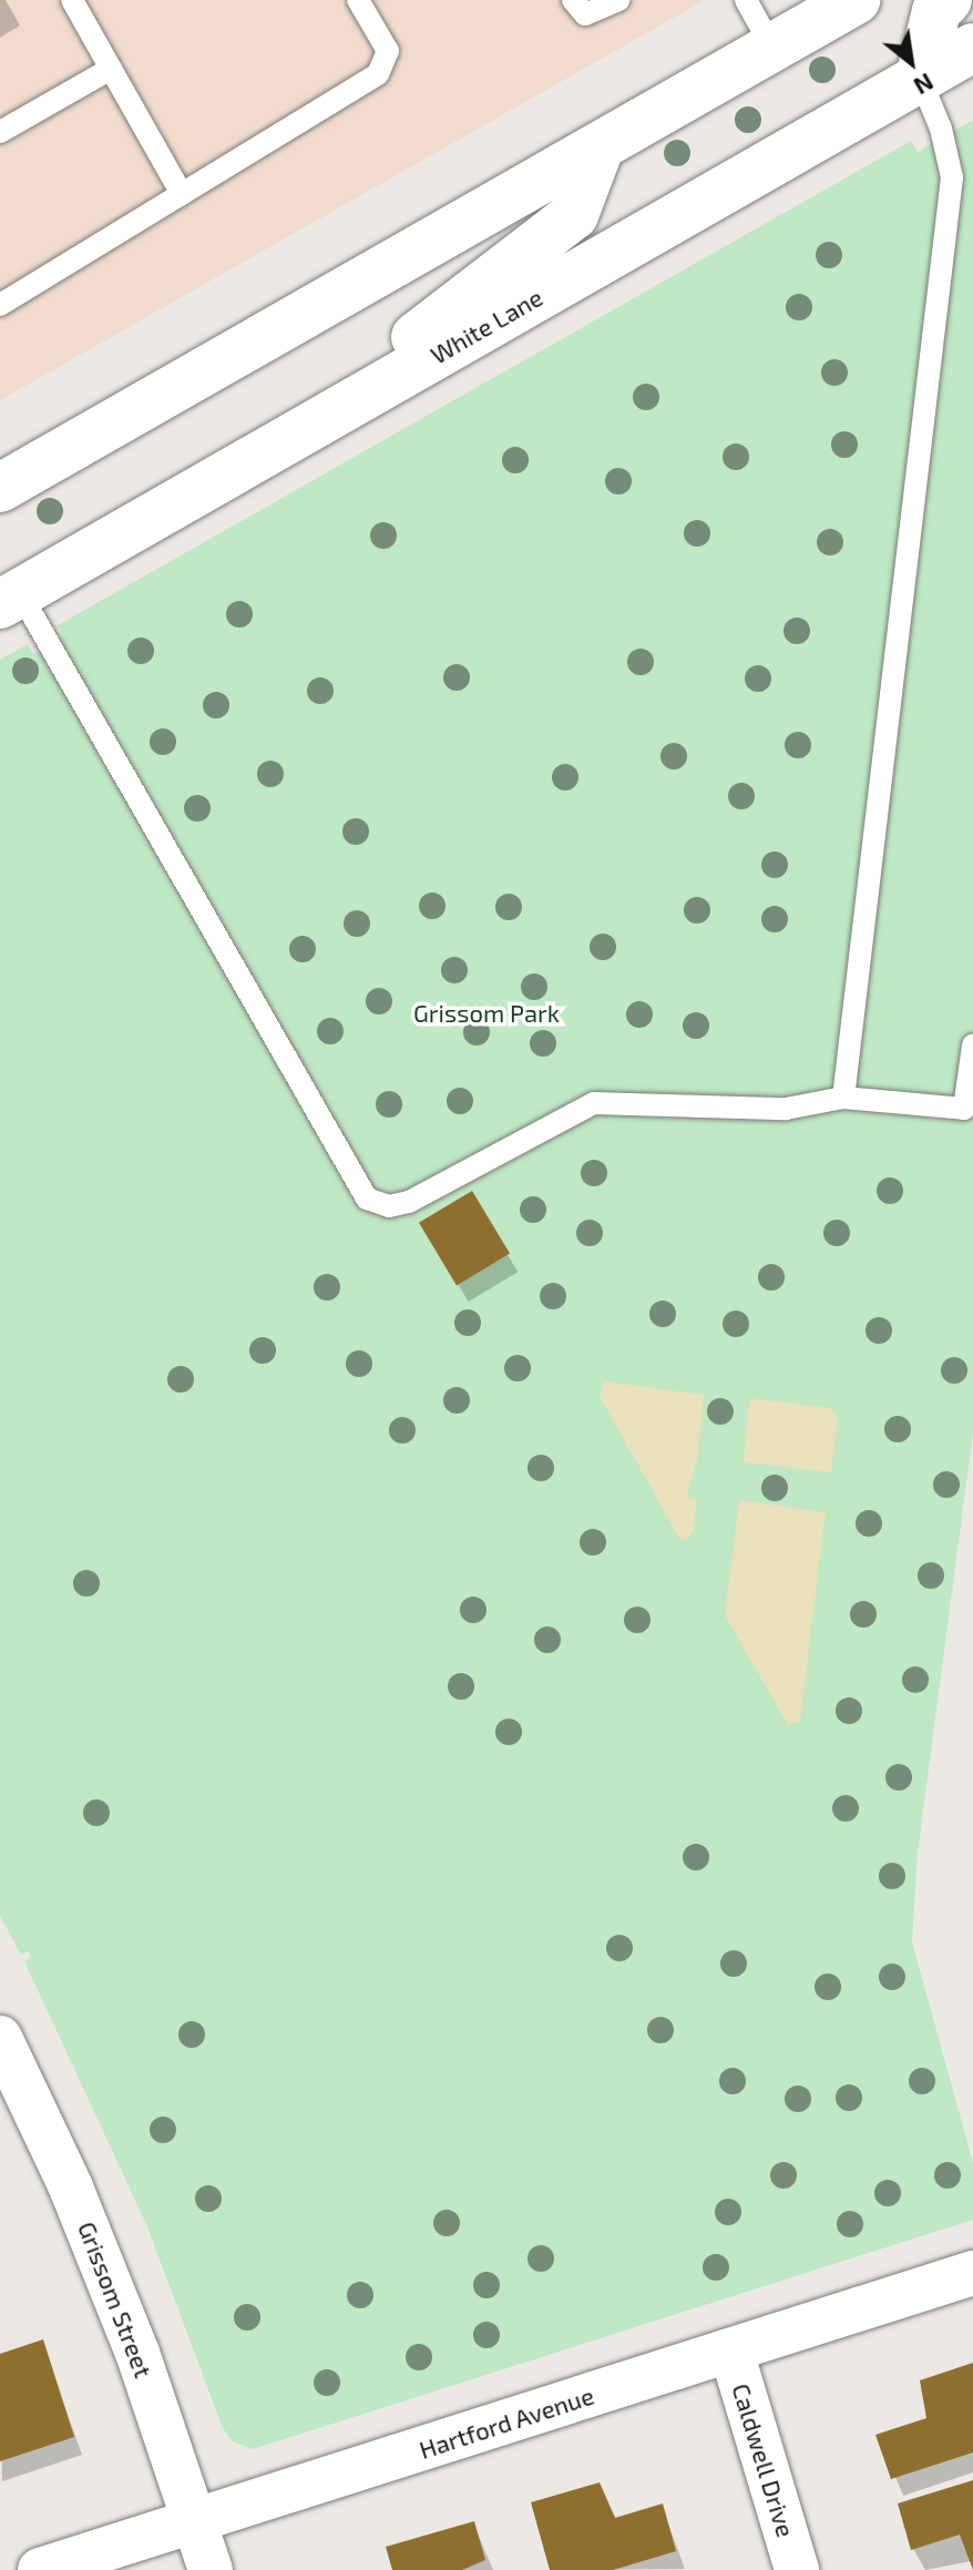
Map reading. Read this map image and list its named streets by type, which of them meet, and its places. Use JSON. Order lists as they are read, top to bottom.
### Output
{
  "streets": {
    "main road": ["White Lane"],
    "street": ["Grissom Street", "Hartford Avenue", "Caldwell Drive"]
  },
  "crossings": [
    ["Grissom Street", "Hartford Avenue"],
    ["Hartford Avenue", "Caldwell Drive"]
  ],
  "parks": ["Grissom Park"],
  "north": "bottom right"
}
